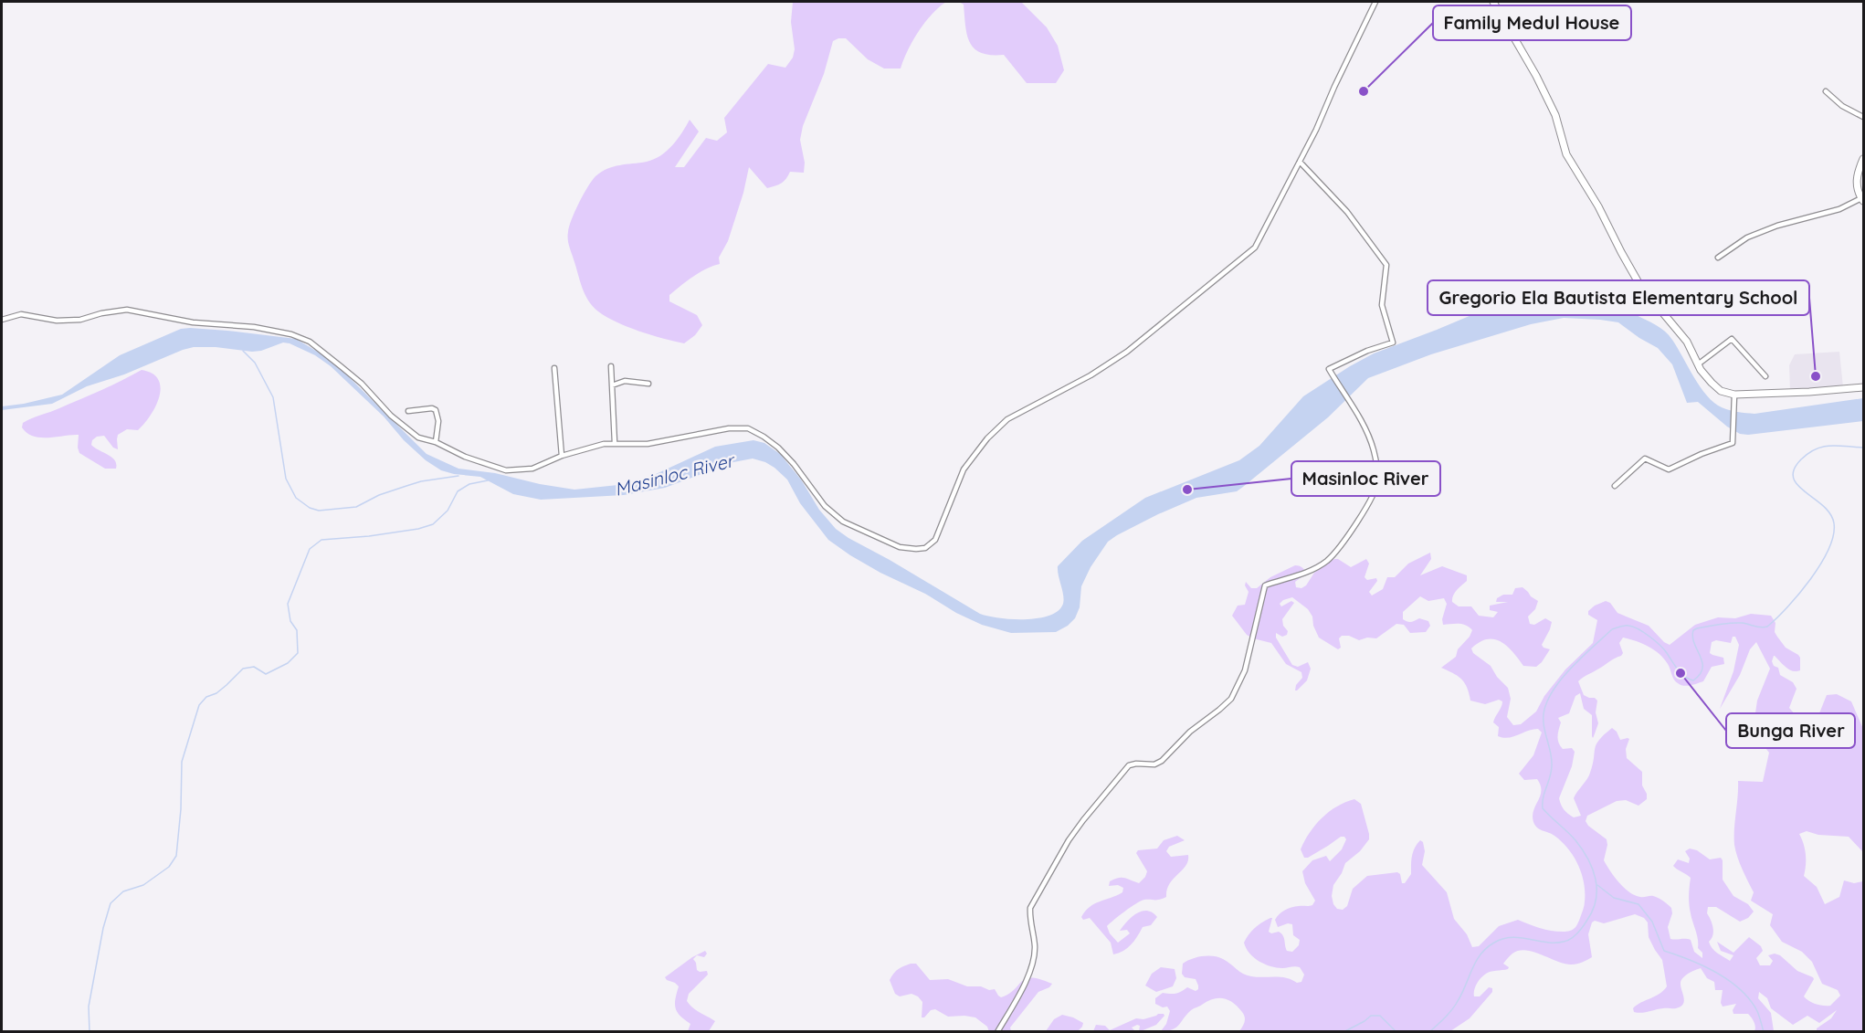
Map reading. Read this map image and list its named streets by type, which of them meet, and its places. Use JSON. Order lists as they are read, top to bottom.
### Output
{
  "water": ["Masinloc River"],
  "places": [
    "Family Medul House",
    "Gregorio Ela Bautista Elementary School",
    "Masinloc River",
    "Bunga River"
  ]
}
